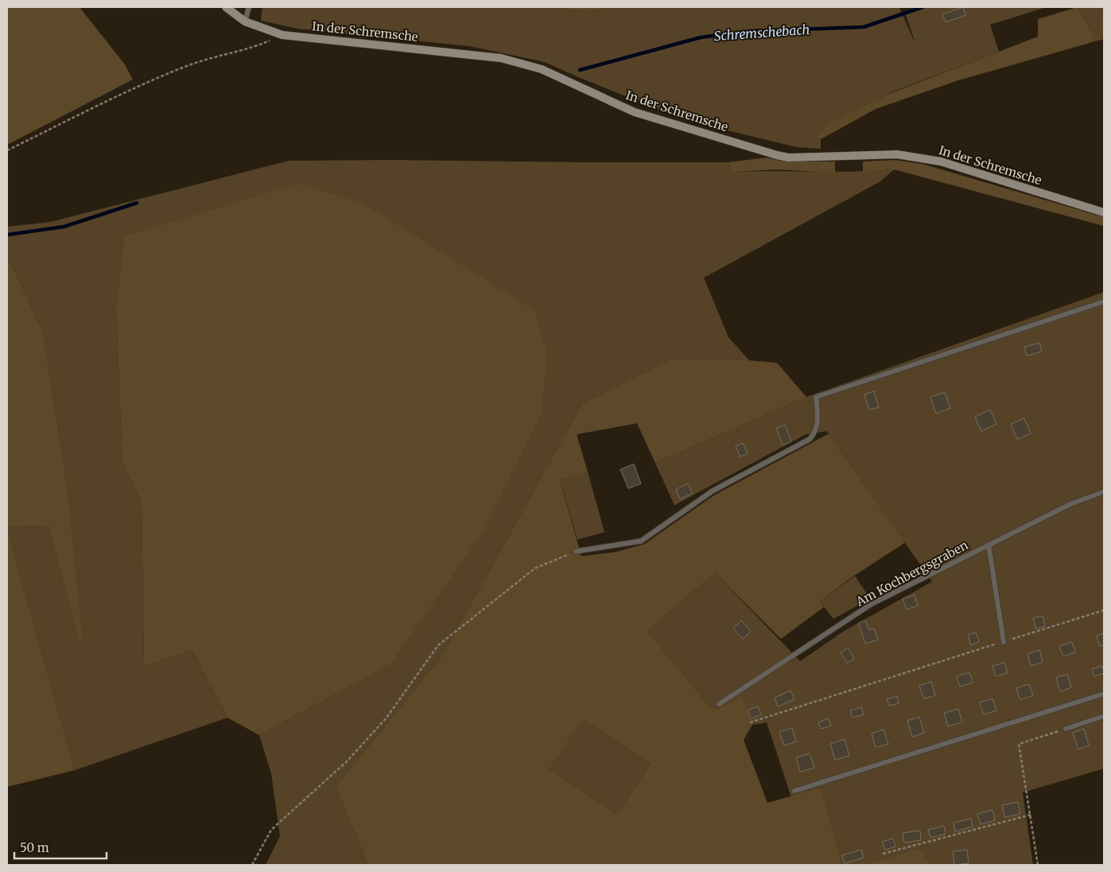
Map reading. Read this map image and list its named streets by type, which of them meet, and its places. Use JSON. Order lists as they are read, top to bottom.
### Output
{
  "streets": {
    "street": ["In der Schremsche"],
    "lane": ["Am Kochbergsgraben"]
  },
  "water": ["Schremschebach"],
  "scale_bar": "50 m"
}
